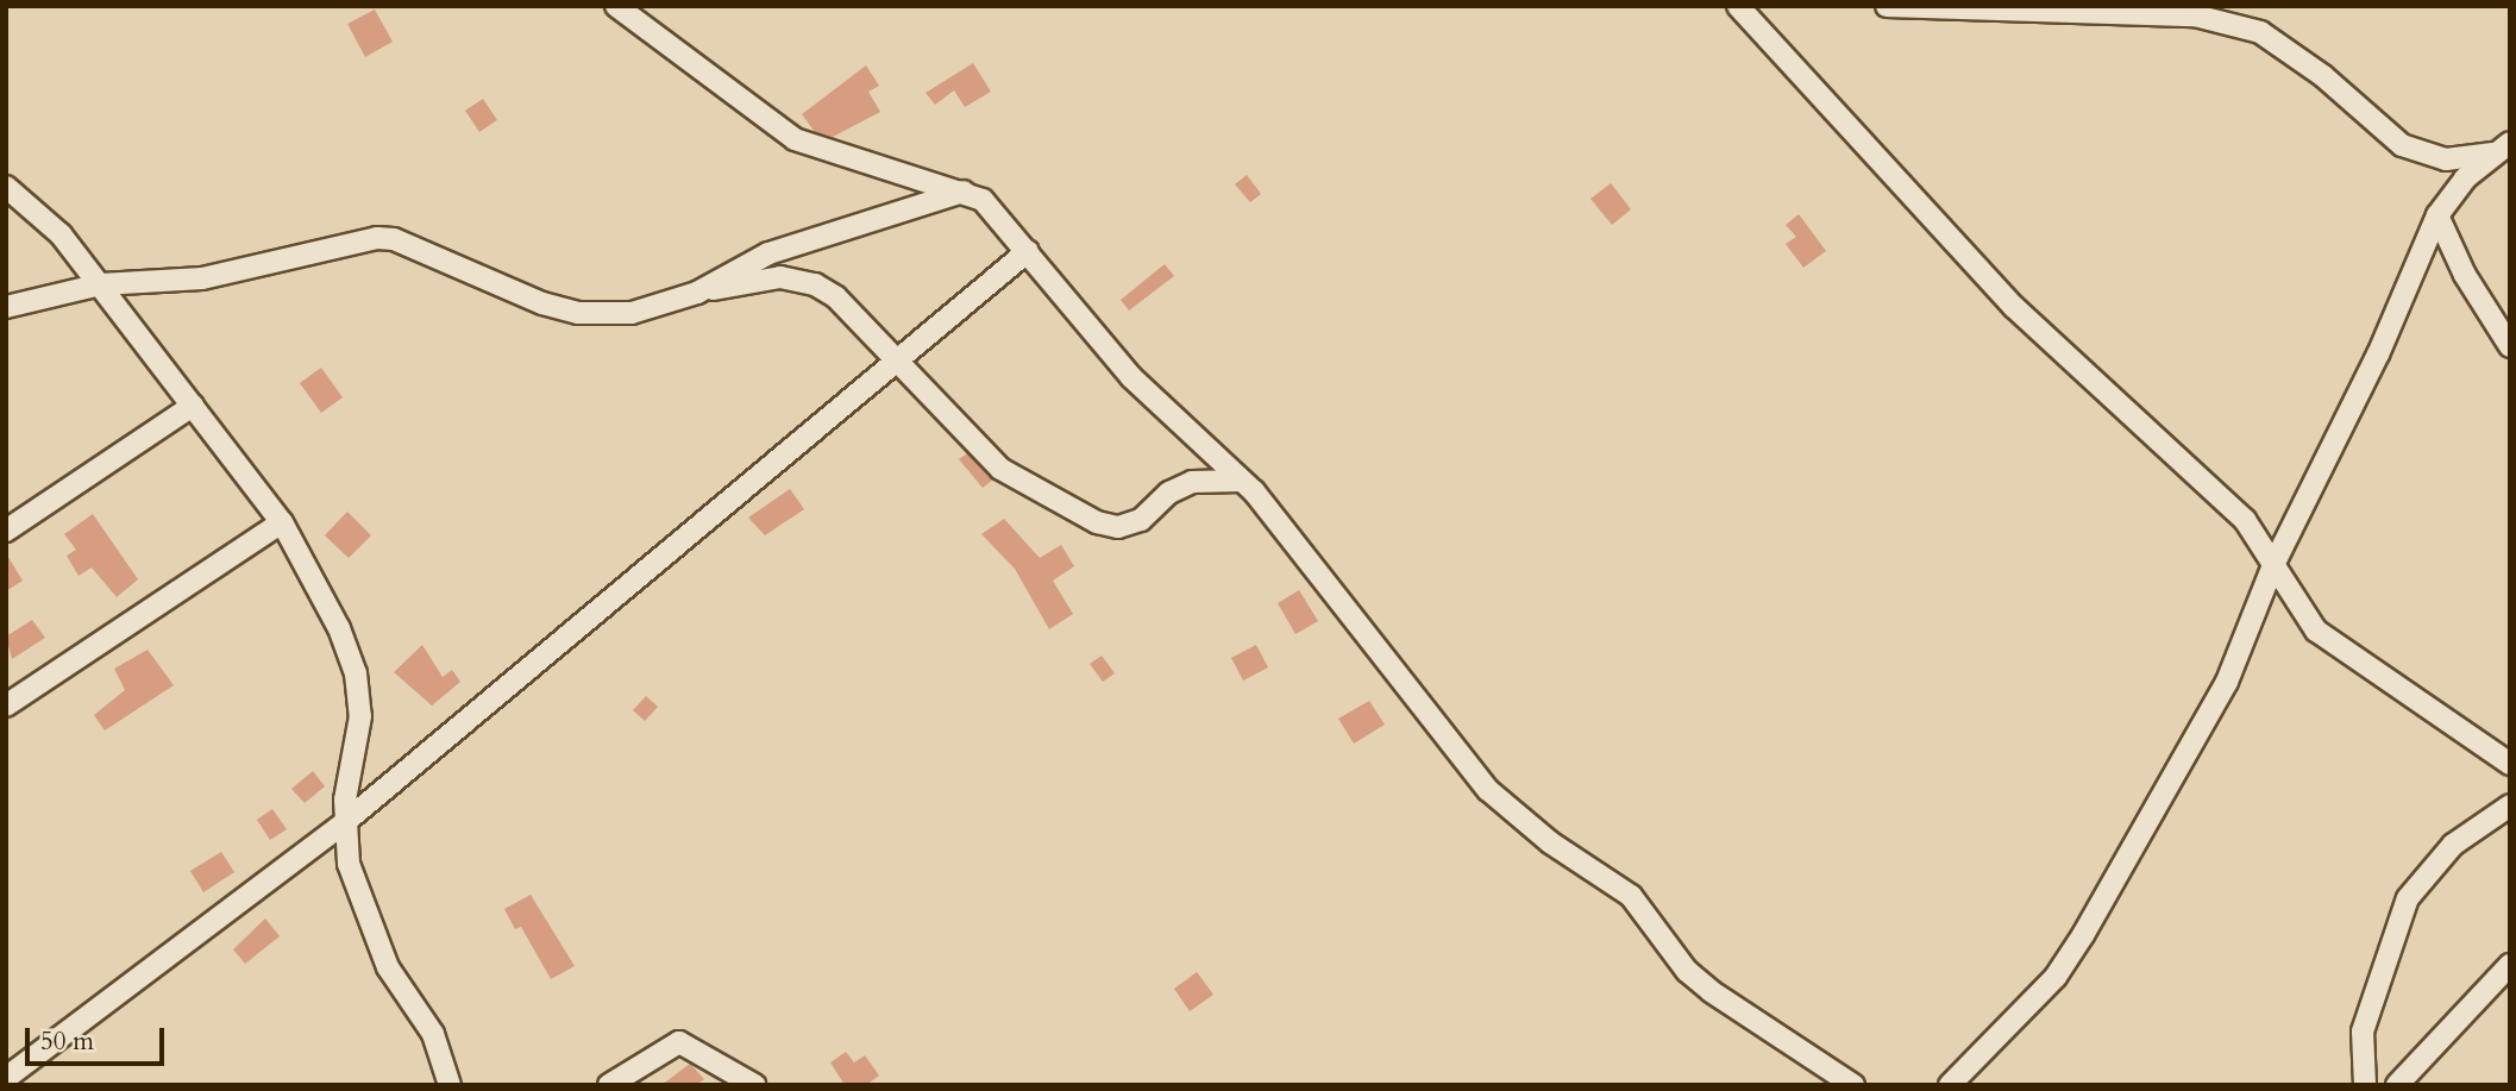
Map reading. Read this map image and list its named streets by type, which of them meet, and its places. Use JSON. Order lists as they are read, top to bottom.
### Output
{
  "scale_bar": "50 m"
}
